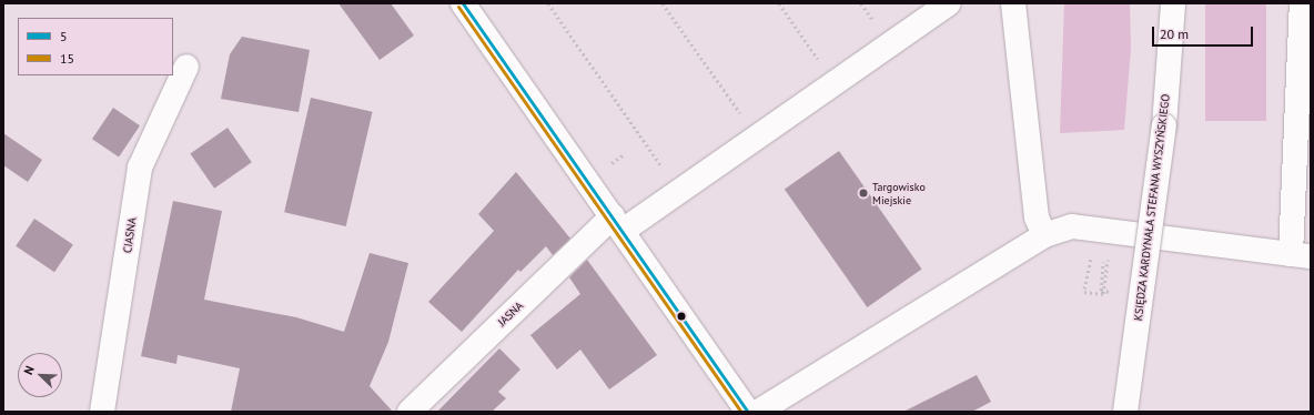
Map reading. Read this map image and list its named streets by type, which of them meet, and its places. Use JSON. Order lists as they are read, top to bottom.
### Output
{
  "streets": {
    "street": ["KSIĘDZA KARDYNAŁA STEFANA WYSZYŃSKIEGO", "CIASNA", "JASNA"]
  },
  "places": ["Targowisko Miejskie"],
  "lines": ["transit line 5", "transit line 15"],
  "legend": ["5", "15"],
  "scale_bar": "20 m",
  "north": "top left"
}
